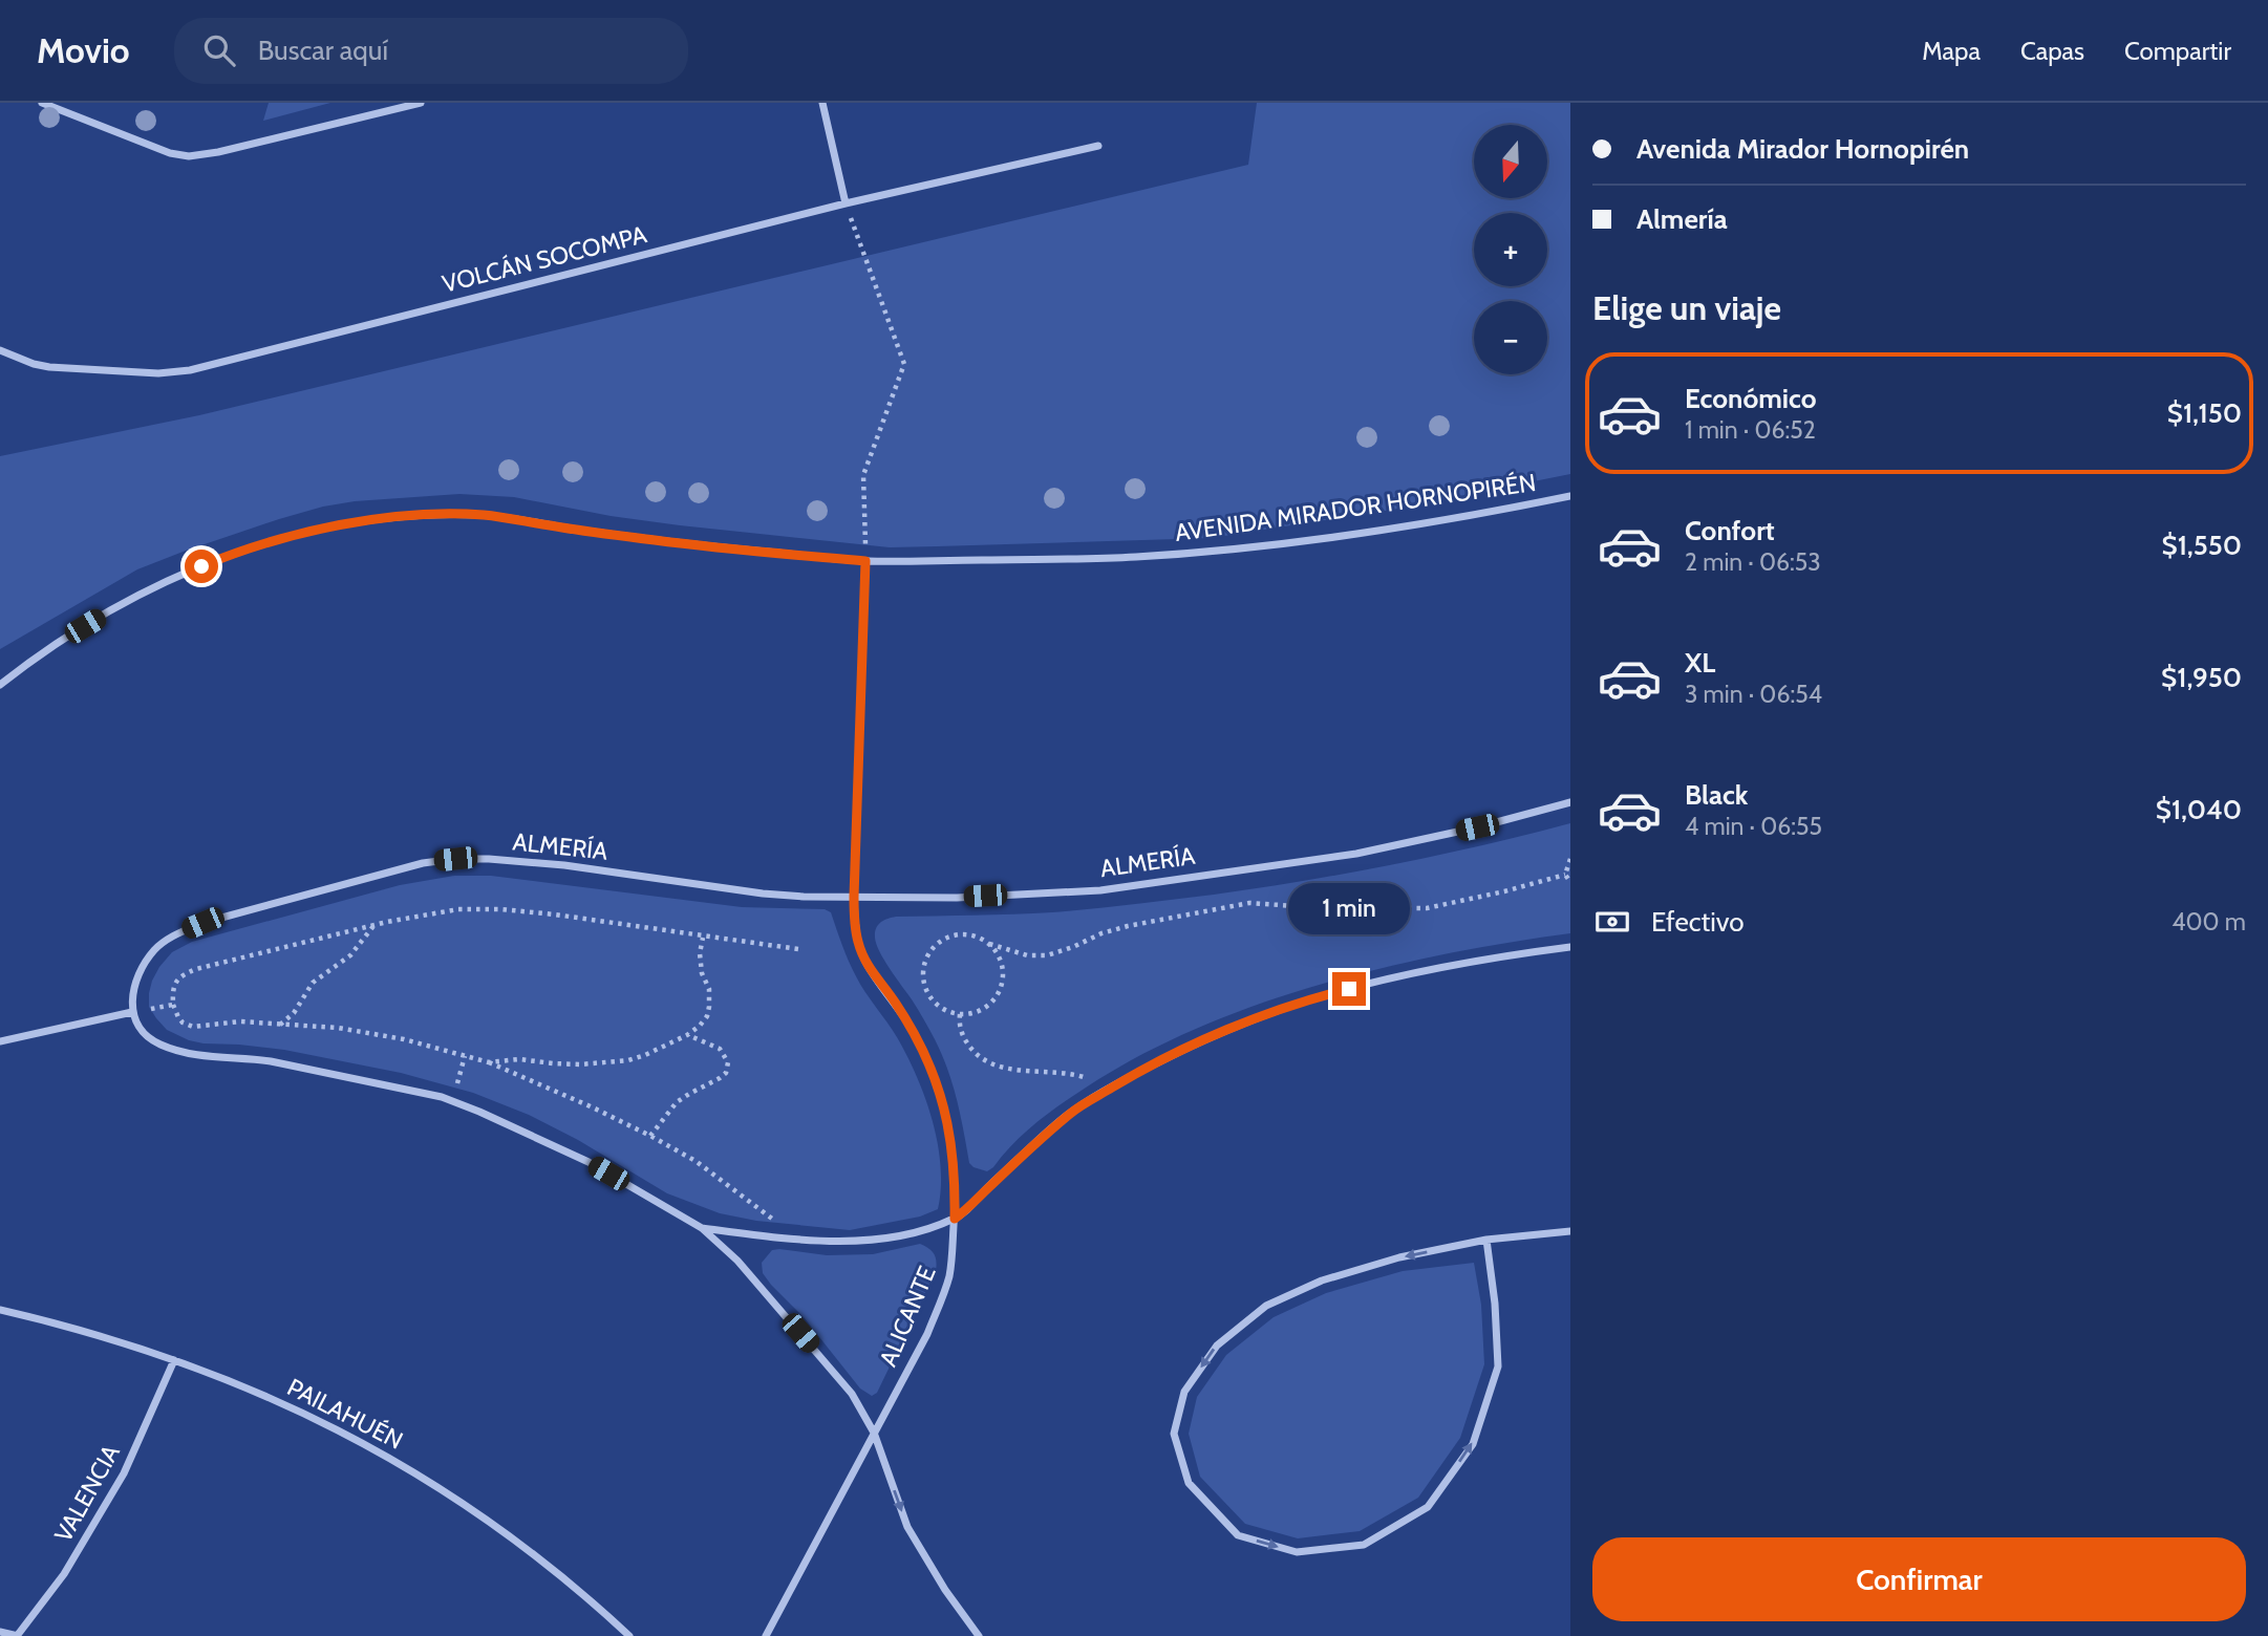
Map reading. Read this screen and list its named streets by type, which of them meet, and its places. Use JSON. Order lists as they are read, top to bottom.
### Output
{
  "streets": {
    "street": [
      "VOLCÁN SOCOMPA",
      "AVENIDA MIRADOR HORNOPIRÉN",
      "ALMERÍA",
      "ALICANTE",
      "PAILAHUÉN",
      "VALENCIA"
    ]
  },
  "crossings": [
    ["AVENIDA MIRADOR HORNOPIRÉN", "ALICANTE"],
    ["ALMERÍA", "ALICANTE"],
    ["PAILAHUÉN", "VALENCIA"]
  ],
  "north": "bottom",
  "page": {
    "header": "Movio",
    "search": "Buscar aquí",
    "nav": ["Mapa", "Capas", "Compartir"],
    "banner": ["Avenida Mirador Hornopirén", "Almería"],
    "map_buttons": ["+", "−"],
    "heading": "Elige un viaje",
    "list": [
      {
        "name": "Económico",
        "note": "1 min · 06:52",
        "value": "$1,150"
      },
      {
        "name": "Confort",
        "note": "2 min · 06:53",
        "value": "$1,550"
      },
      {
        "name": "XL",
        "note": "3 min · 06:54",
        "value": "$1,950"
      },
      {
        "name": "Black",
        "note": "4 min · 06:55",
        "value": "$1,040"
      }
    ],
    "pay": ["Efectivo", "400 m"],
    "bubble": "1 min",
    "buttons": "Confirmar"
  }
}
